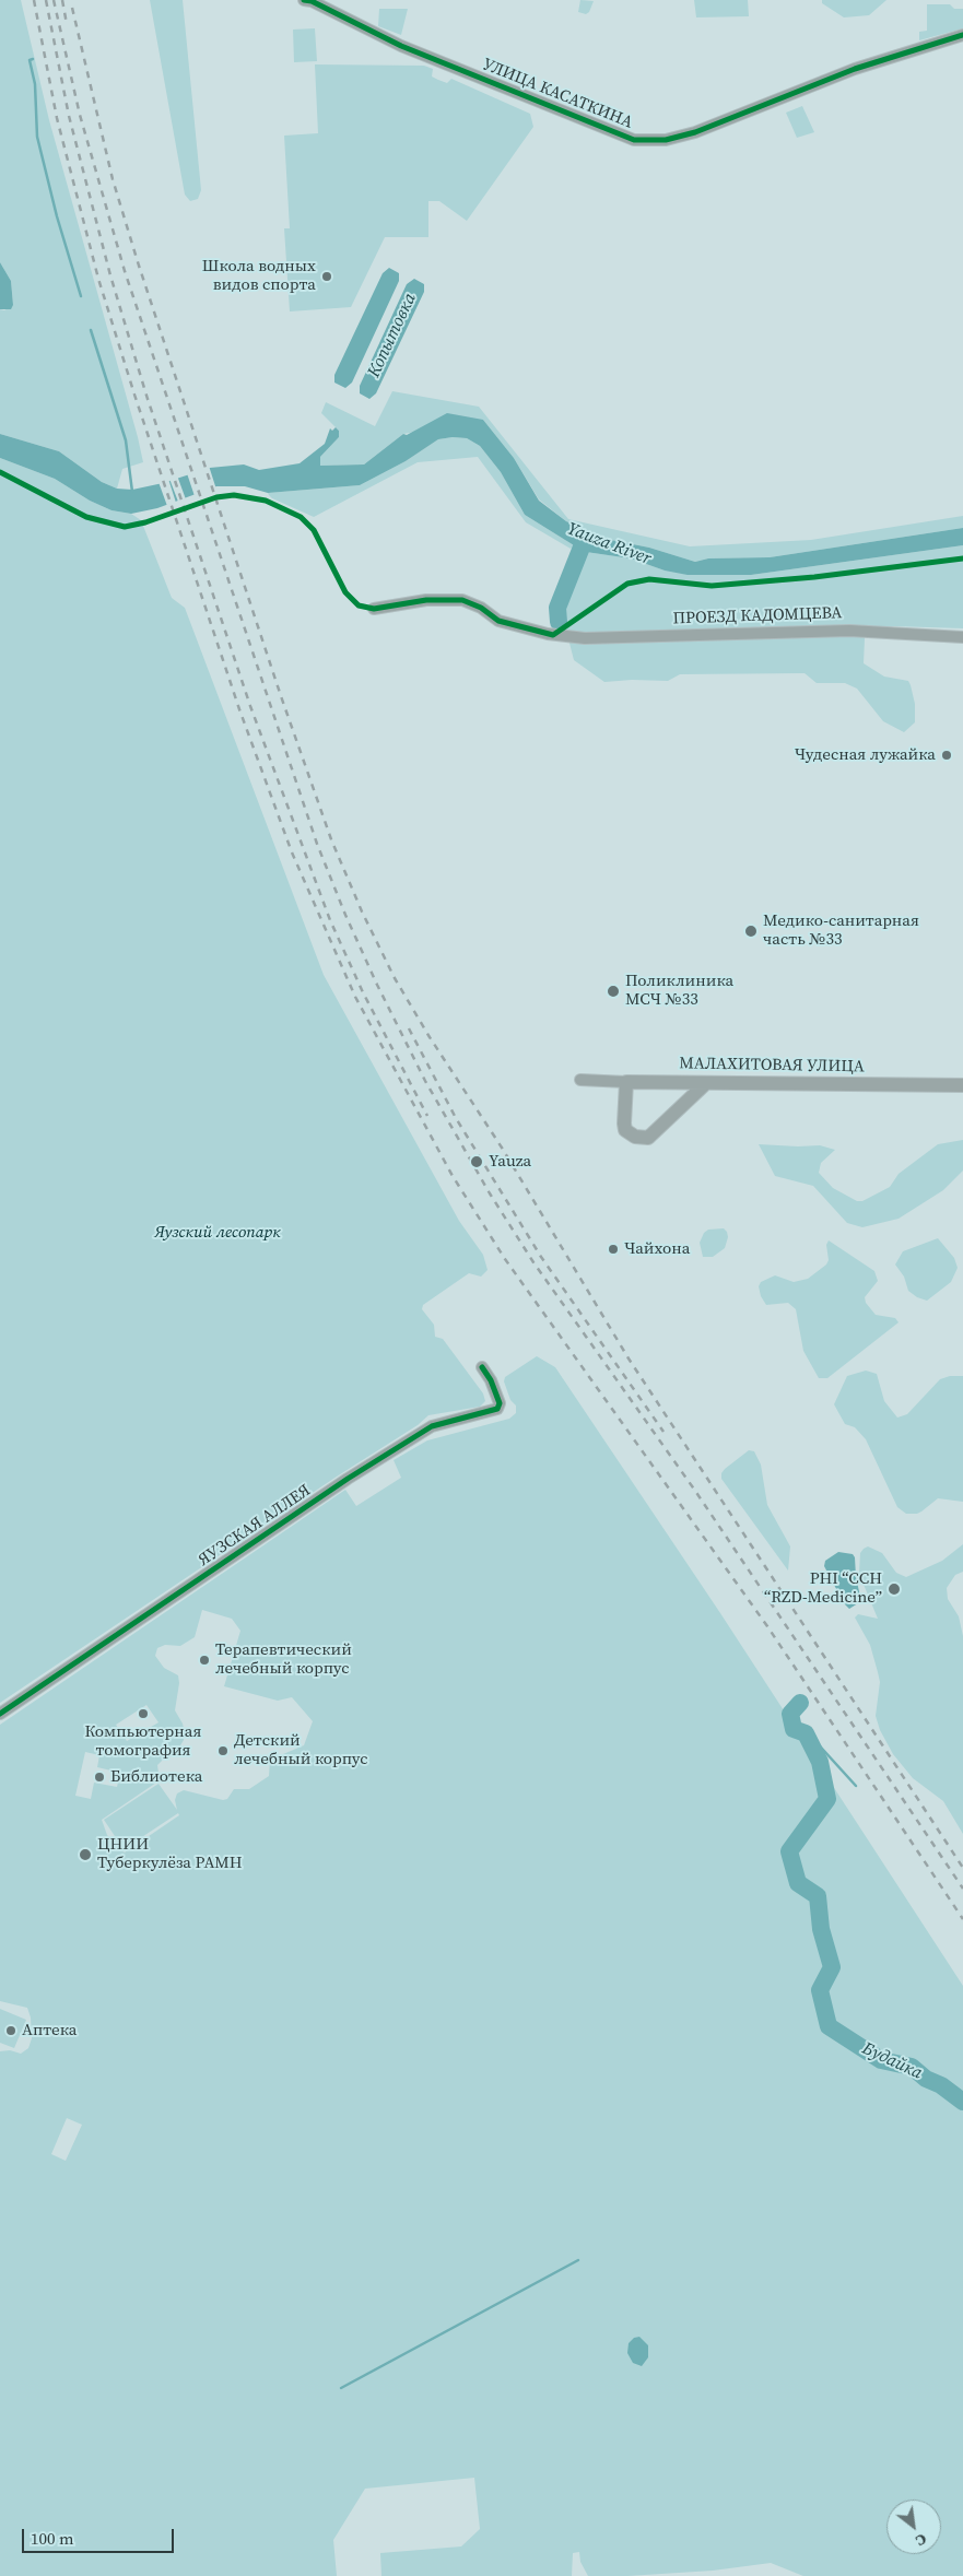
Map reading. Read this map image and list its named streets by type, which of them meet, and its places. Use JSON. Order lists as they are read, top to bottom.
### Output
{
  "streets": {
    "street": [
      "УЛИЦА КАСАТКИНА",
      "ПРОЕЗД КАДОМЦЕВА",
      "МАЛАХИТОВАЯ УЛИЦА",
      "ЯУЗСКАЯ АЛЛЕЯ"
    ]
  },
  "water": ["Копытовка", "Yauza River", "Будайка"],
  "parks": ["Яузский лесопарк"],
  "places": [
    "Школа водных видов спорта",
    "Чудесная лужайка",
    "Медико-санитарная часть №33",
    "Поликлиника МСЧ №33",
    "Yauza",
    "Чайхона",
    "PHI “CCH “RZD-Medicine”",
    "Терапевтический лечебный корпус",
    "Компьютерная томография",
    "Детский лечебный корпус",
    "Библиотека",
    "ЦНИИ Туберкулёза РАМН",
    "Аптека"
  ],
  "scale_bar": "100 m",
  "north": "bottom right"
}
